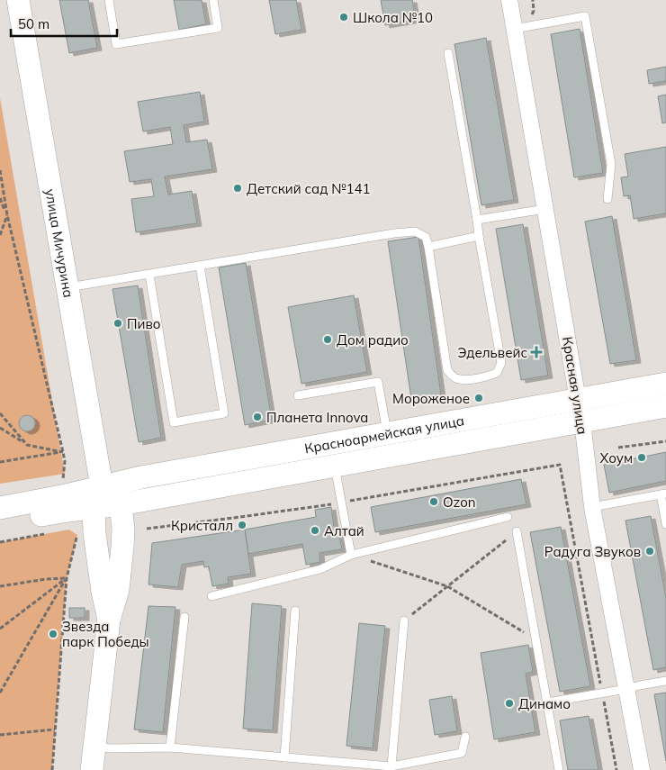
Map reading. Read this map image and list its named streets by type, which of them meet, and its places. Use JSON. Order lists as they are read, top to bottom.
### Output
{
  "streets": {
    "main road": ["улица Мичурина", "Красная улица", "Красноармейская улица"]
  },
  "crossings": [
    ["улица Мичурина", "Красноармейская улица"],
    ["Красная улица", "Красноармейская улица"]
  ],
  "places": {
    "other": [
      "Школа №10",
      "Детский сад №141",
      "Пиво",
      "Дом радио",
      "Мороженое",
      "Планета Innova",
      "Хоум",
      "Ozon",
      "Кристалл",
      "Алтай",
      "Радуга Звуков",
      "Звезда парк Победы",
      "Динамо"
    ],
    "health": ["Эдельвейс"]
  },
  "scale_bar": "50 m"
}
